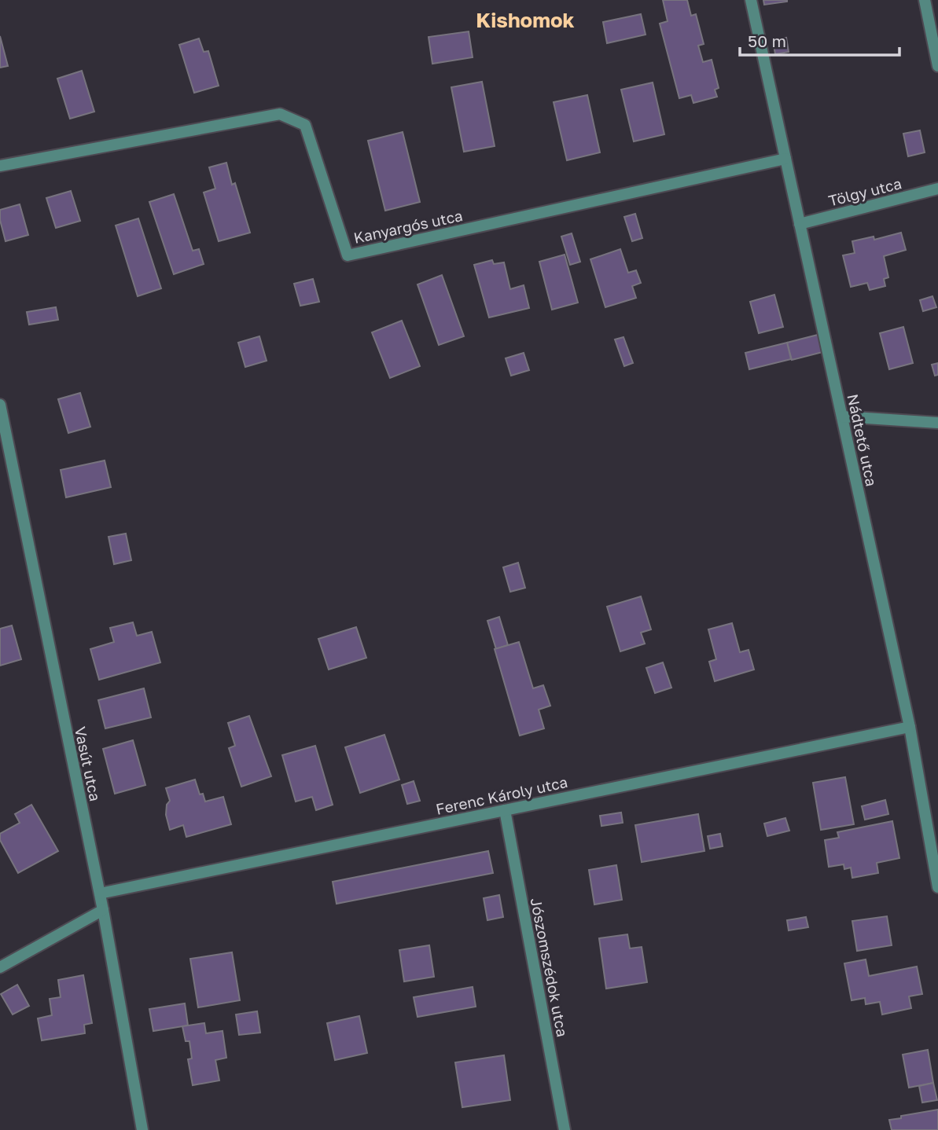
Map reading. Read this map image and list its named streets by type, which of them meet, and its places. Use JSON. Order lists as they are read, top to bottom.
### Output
{
  "streets": {
    "street": [
      "Tölgy utca",
      "Kanyargós utca",
      "Nádtető utca",
      "Vasút utca",
      "Ferenc Károly utca",
      "Jószomszédok utca"
    ]
  },
  "crossings": [
    ["Tölgy utca", "Nádtető utca"],
    ["Kanyargós utca", "Nádtető utca"],
    ["Nádtető utca", "Ferenc Károly utca"],
    ["Vasút utca", "Ferenc Károly utca"],
    ["Ferenc Károly utca", "Jószomszédok utca"]
  ],
  "districts": ["Kishomok"],
  "scale_bar": "50 m"
}
